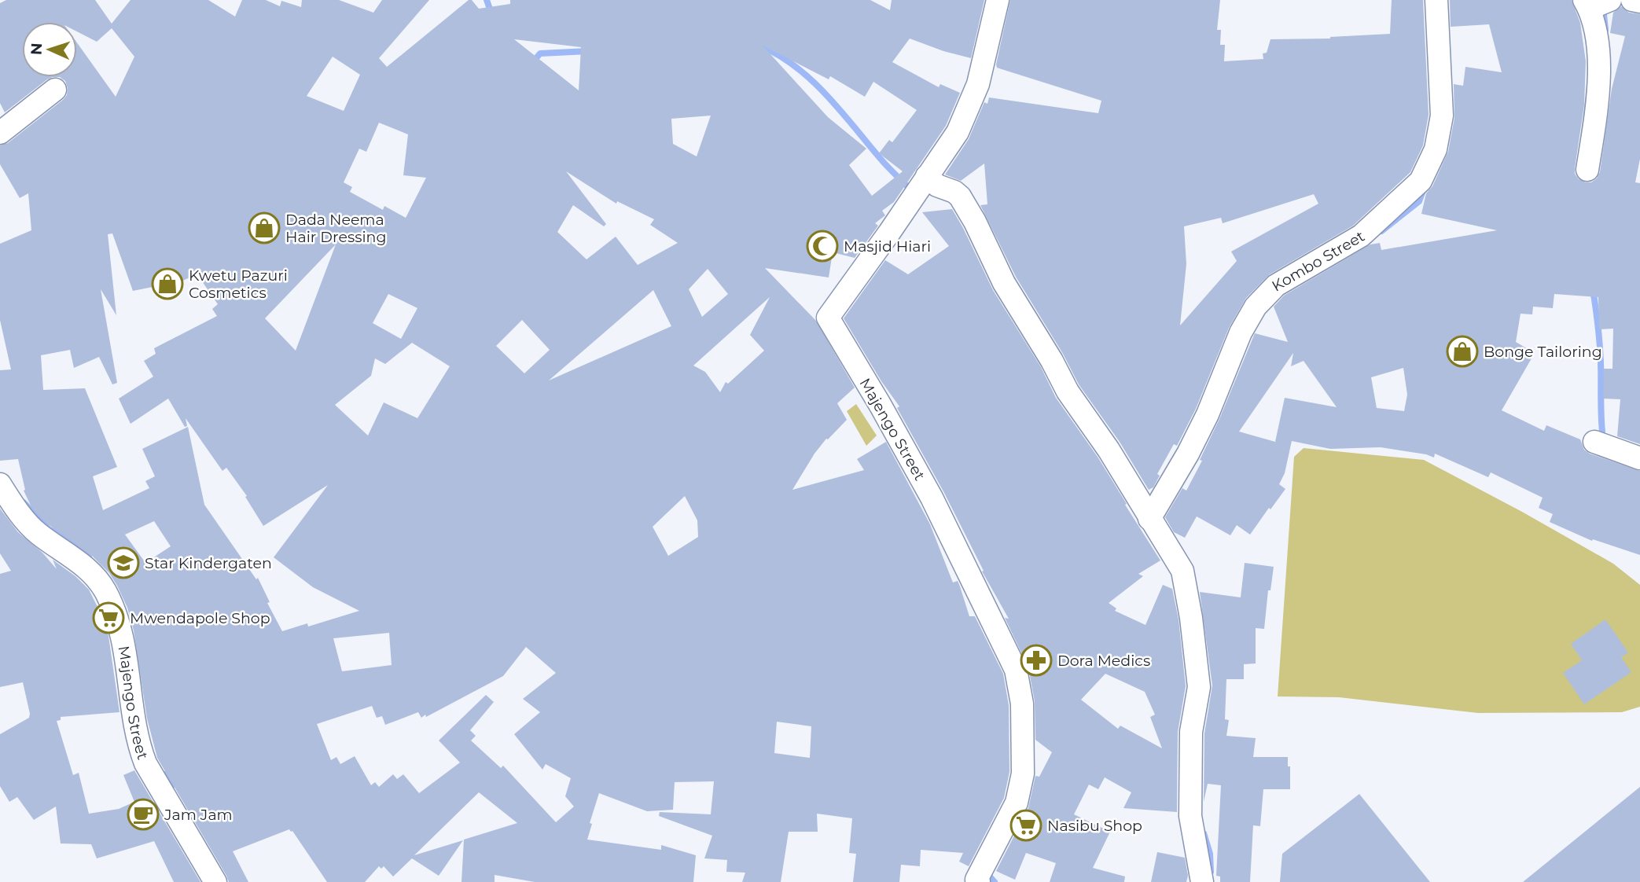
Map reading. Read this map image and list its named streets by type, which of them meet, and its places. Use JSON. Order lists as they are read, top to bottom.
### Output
{
  "streets": {
    "street": ["Kombo Street", "Majengo Street"]
  },
  "places": {
    "shop": ["Dada Neema Hair Dressing", "Kwetu Pazuri Cosmetics", "Bonge Tailoring"],
    "mosque": ["Masjid Hiari"],
    "school or university": ["Star Kindergaten"],
    "supermarket": ["Mwendapole Shop", "Nasibu Shop"],
    "pharmacy": ["Dora Medics"],
    "cafe": ["Jam Jam"]
  },
  "north": "left"
}
